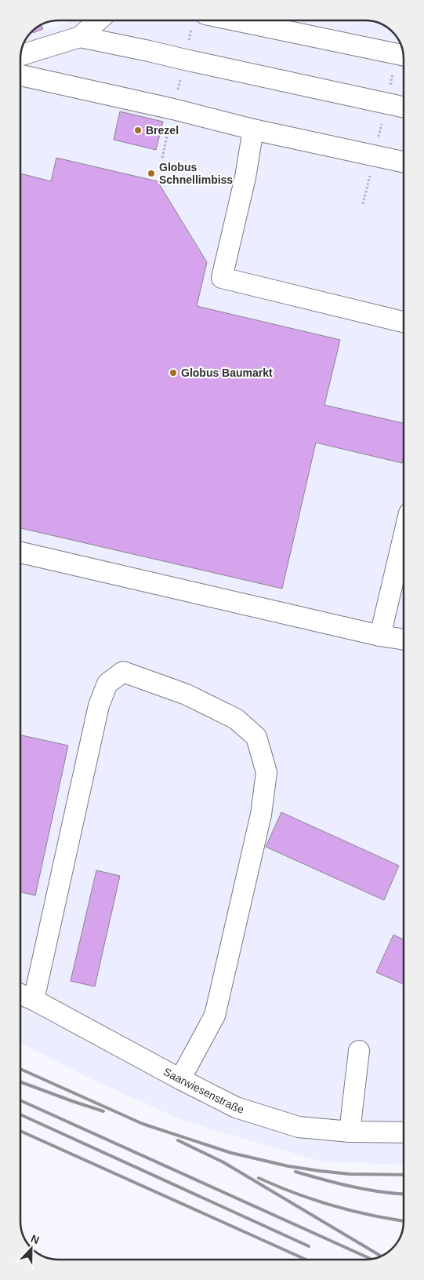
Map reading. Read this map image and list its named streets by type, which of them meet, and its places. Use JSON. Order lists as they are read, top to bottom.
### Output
{
  "streets": {
    "street": ["Saarwiesenstraße"]
  },
  "places": ["Brezel", "Globus Schnellimbiss", "Globus Baumarkt"],
  "north": "top"
}
